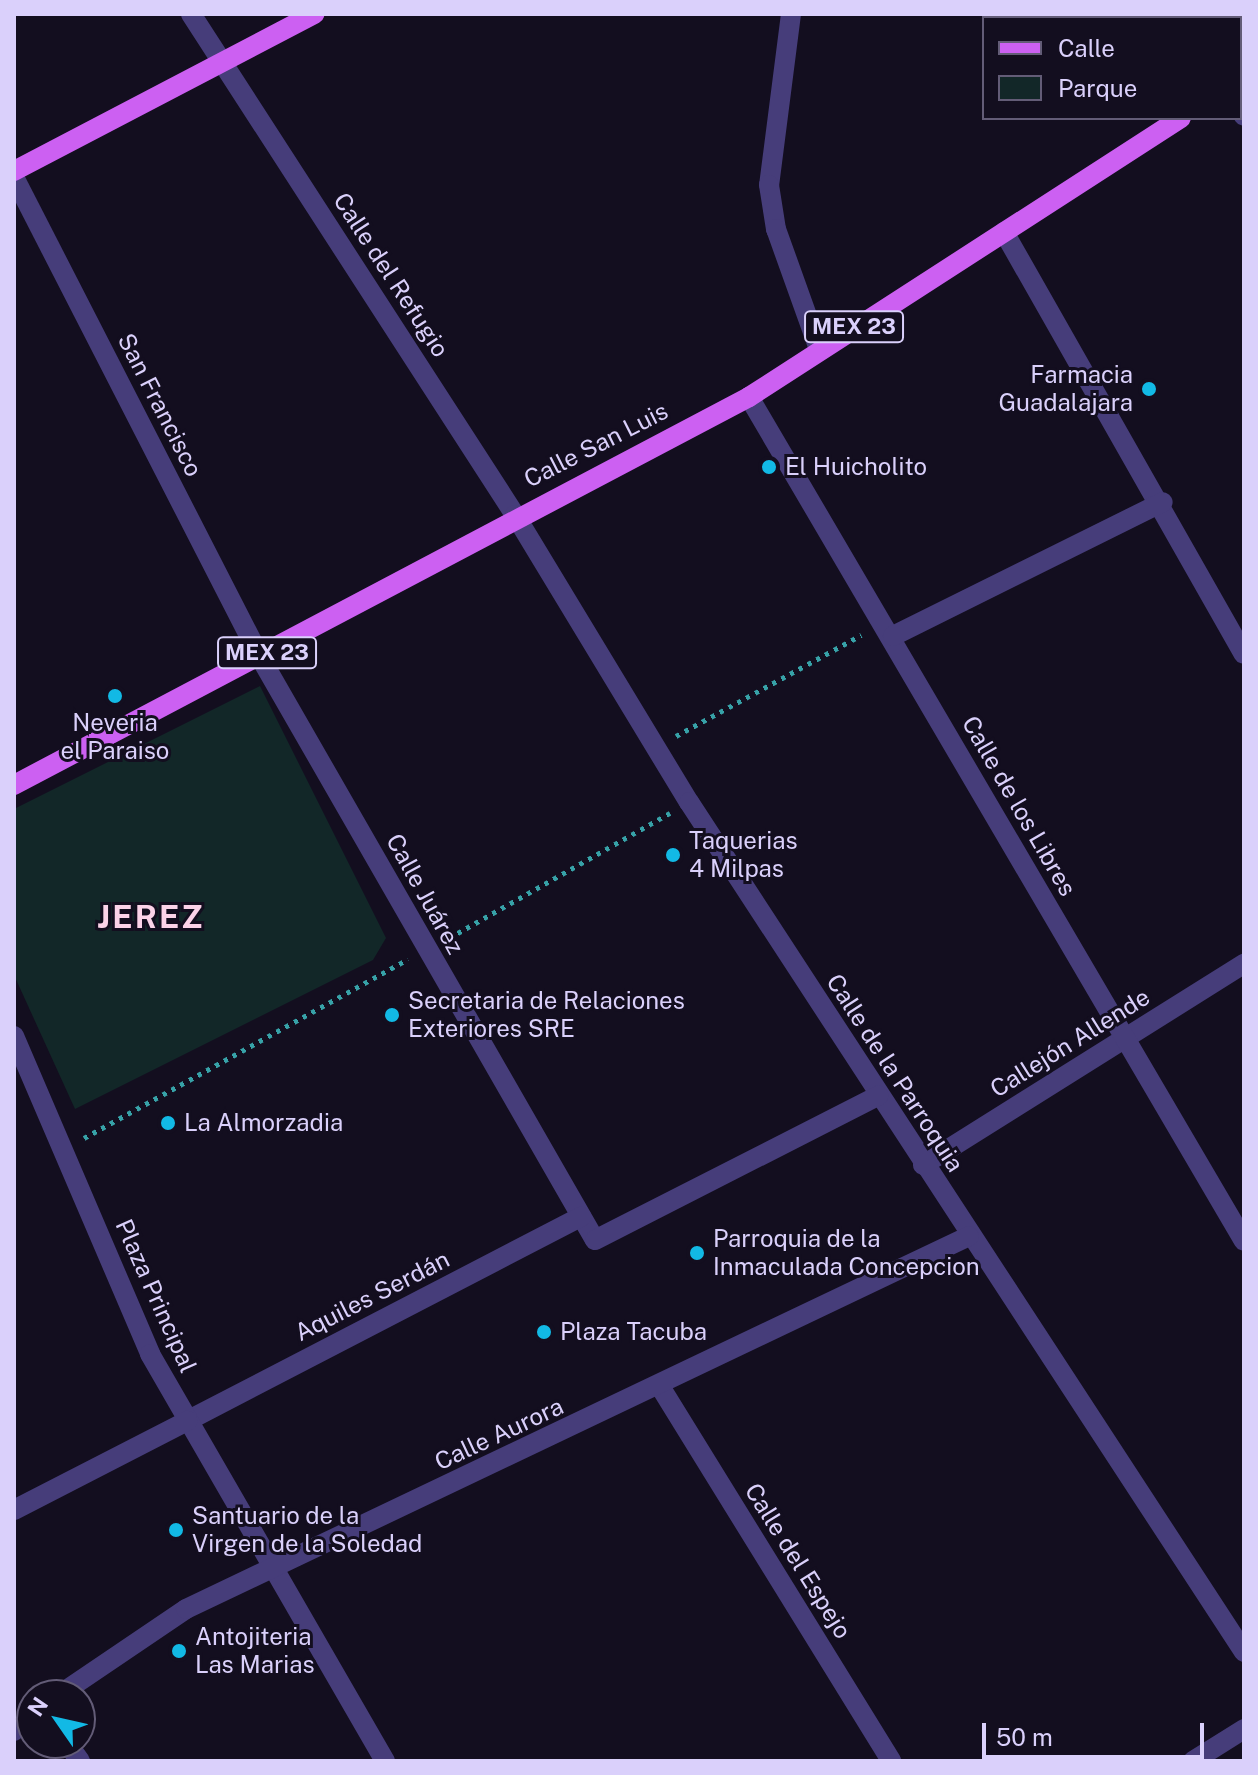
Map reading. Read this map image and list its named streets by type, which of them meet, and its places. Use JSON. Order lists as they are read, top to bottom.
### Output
{
  "streets": {
    "main road": ["MEX 23", "Calle San Luis"],
    "street": [
      "Calle del Refugio",
      "San Francisco",
      "Calle de los Libres",
      "Calle Juárez",
      "Callejón Allende",
      "Calle de la Parroquia",
      "Plaza Principal",
      "Aquiles Serdán",
      "Calle Aurora",
      "Calle del Espejo"
    ]
  },
  "crossings": [
    ["Calle del Refugio", "Calle San Luis"],
    ["Calle del Refugio", "Calle de la Parroquia"],
    ["San Francisco", "Calle San Luis"],
    ["San Francisco", "Calle Juárez"],
    ["Calle San Luis", "Calle de los Libres"],
    ["Calle San Luis", "Calle Juárez"],
    ["Calle San Luis", "Calle de la Parroquia"],
    ["Calle de los Libres", "Callejón Allende"],
    ["Calle Juárez", "Calle de la Parroquia"],
    ["Calle Juárez", "Aquiles Serdán"],
    ["Callejón Allende", "Calle de la Parroquia"],
    ["Calle de la Parroquia", "Calle Aurora"],
    ["Plaza Principal", "Aquiles Serdán"],
    ["Plaza Principal", "Calle Aurora"],
    ["Calle Aurora", "Calle del Espejo"]
  ],
  "districts": ["JEREZ"],
  "places": [
    "Farmacia Guadalajara",
    "El Huicholito",
    "Neveria el Paraiso",
    "Taquerias 4 Milpas",
    "Secretaria de Relaciones Exteriores SRE",
    "La Almorzadia",
    "Parroquia de la Inmaculada Concepcion",
    "Plaza Tacuba",
    "Santuario de la Virgen de la Soledad",
    "Antojiteria Las Marias"
  ],
  "legend": ["Calle", "Parque"],
  "scale_bar": "50 m",
  "north": "top left"
}
